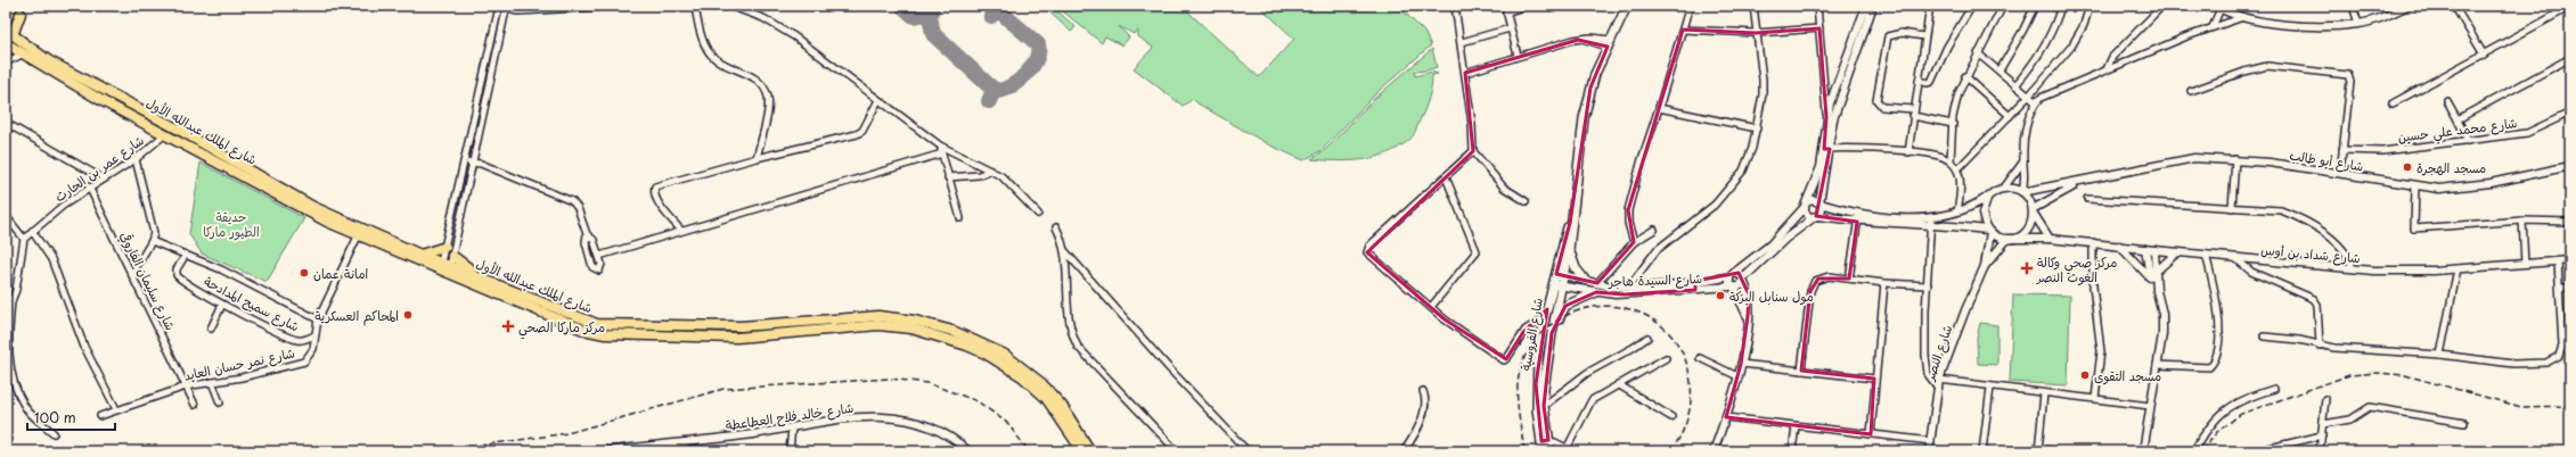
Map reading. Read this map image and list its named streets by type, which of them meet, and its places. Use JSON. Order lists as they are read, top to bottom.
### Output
{
  "streets": {
    "main road": ["شارع الملك عبدالله الأول", "شارع الفروسية"],
    "street": [
      "شارع محمد علي حسين",
      "شارع أبو طالب",
      "شارع عمر بن الحارث",
      "شارع شداد بن أوس",
      "شارع السيدة هاجر",
      "شارع سليمان الفاروقي",
      "شارع سميح المدادحة",
      "شارع النصر",
      "شارع نمر حسان العايد",
      "شارع خالد فلاح العطاعطة"
    ]
  },
  "crossings": [
    ["شارع الملك عبدالله الأول", "شارع عمر بن الحارث"],
    ["شارع الملك عبدالله الأول", "شارع نمر حسان العايد"],
    ["شارع أبو طالب", "شارع شداد بن أوس"],
    ["شارع أبو طالب", "شارع النصر"],
    ["شارع عمر بن الحارث", "شارع سليمان الفاروقي"],
    ["شارع شداد بن أوس", "شارع النصر"],
    ["شارع السيدة هاجر", "شارع الفروسية"],
    ["شارع سليمان الفاروقي", "شارع نمر حسان العايد"],
    ["شارع سميح المدادحة", "شارع نمر حسان العايد"]
  ],
  "parks": ["حديقة الطيور ماركا"],
  "places": {
    "other": [
      "مسجد الهجرة",
      "امانة عمان",
      "مول سنابل البركة",
      "المحاكم العسكرية",
      "مسجد التقوى"
    ],
    "health": ["مركز صحي وكالة الغوث النصر", "مركز ماركا الصحي"]
  },
  "scale_bar": "100 m"
}
